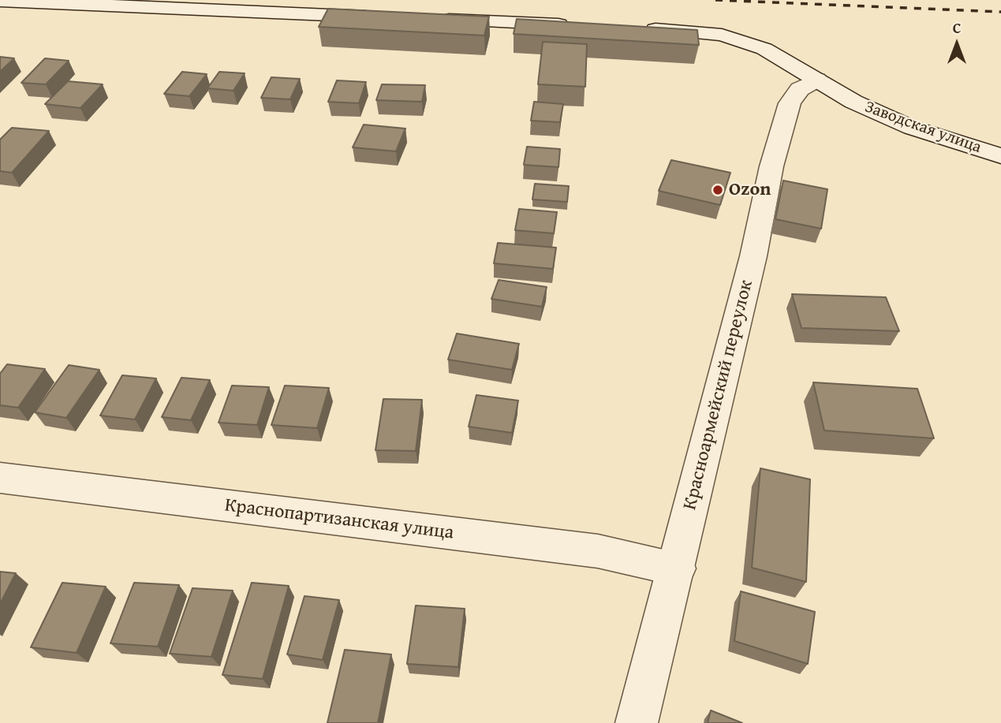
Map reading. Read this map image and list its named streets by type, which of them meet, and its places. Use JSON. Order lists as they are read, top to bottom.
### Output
{
  "streets": {
    "street": ["Заводская улица", "Красноармейский переулок", "Краснопартизанская улица"]
  },
  "crossings": [
    ["Заводская улица", "Красноармейский переулок"],
    ["Красноармейский переулок", "Краснопартизанская улица"]
  ],
  "places": ["Ozon"],
  "north": "top"
}
